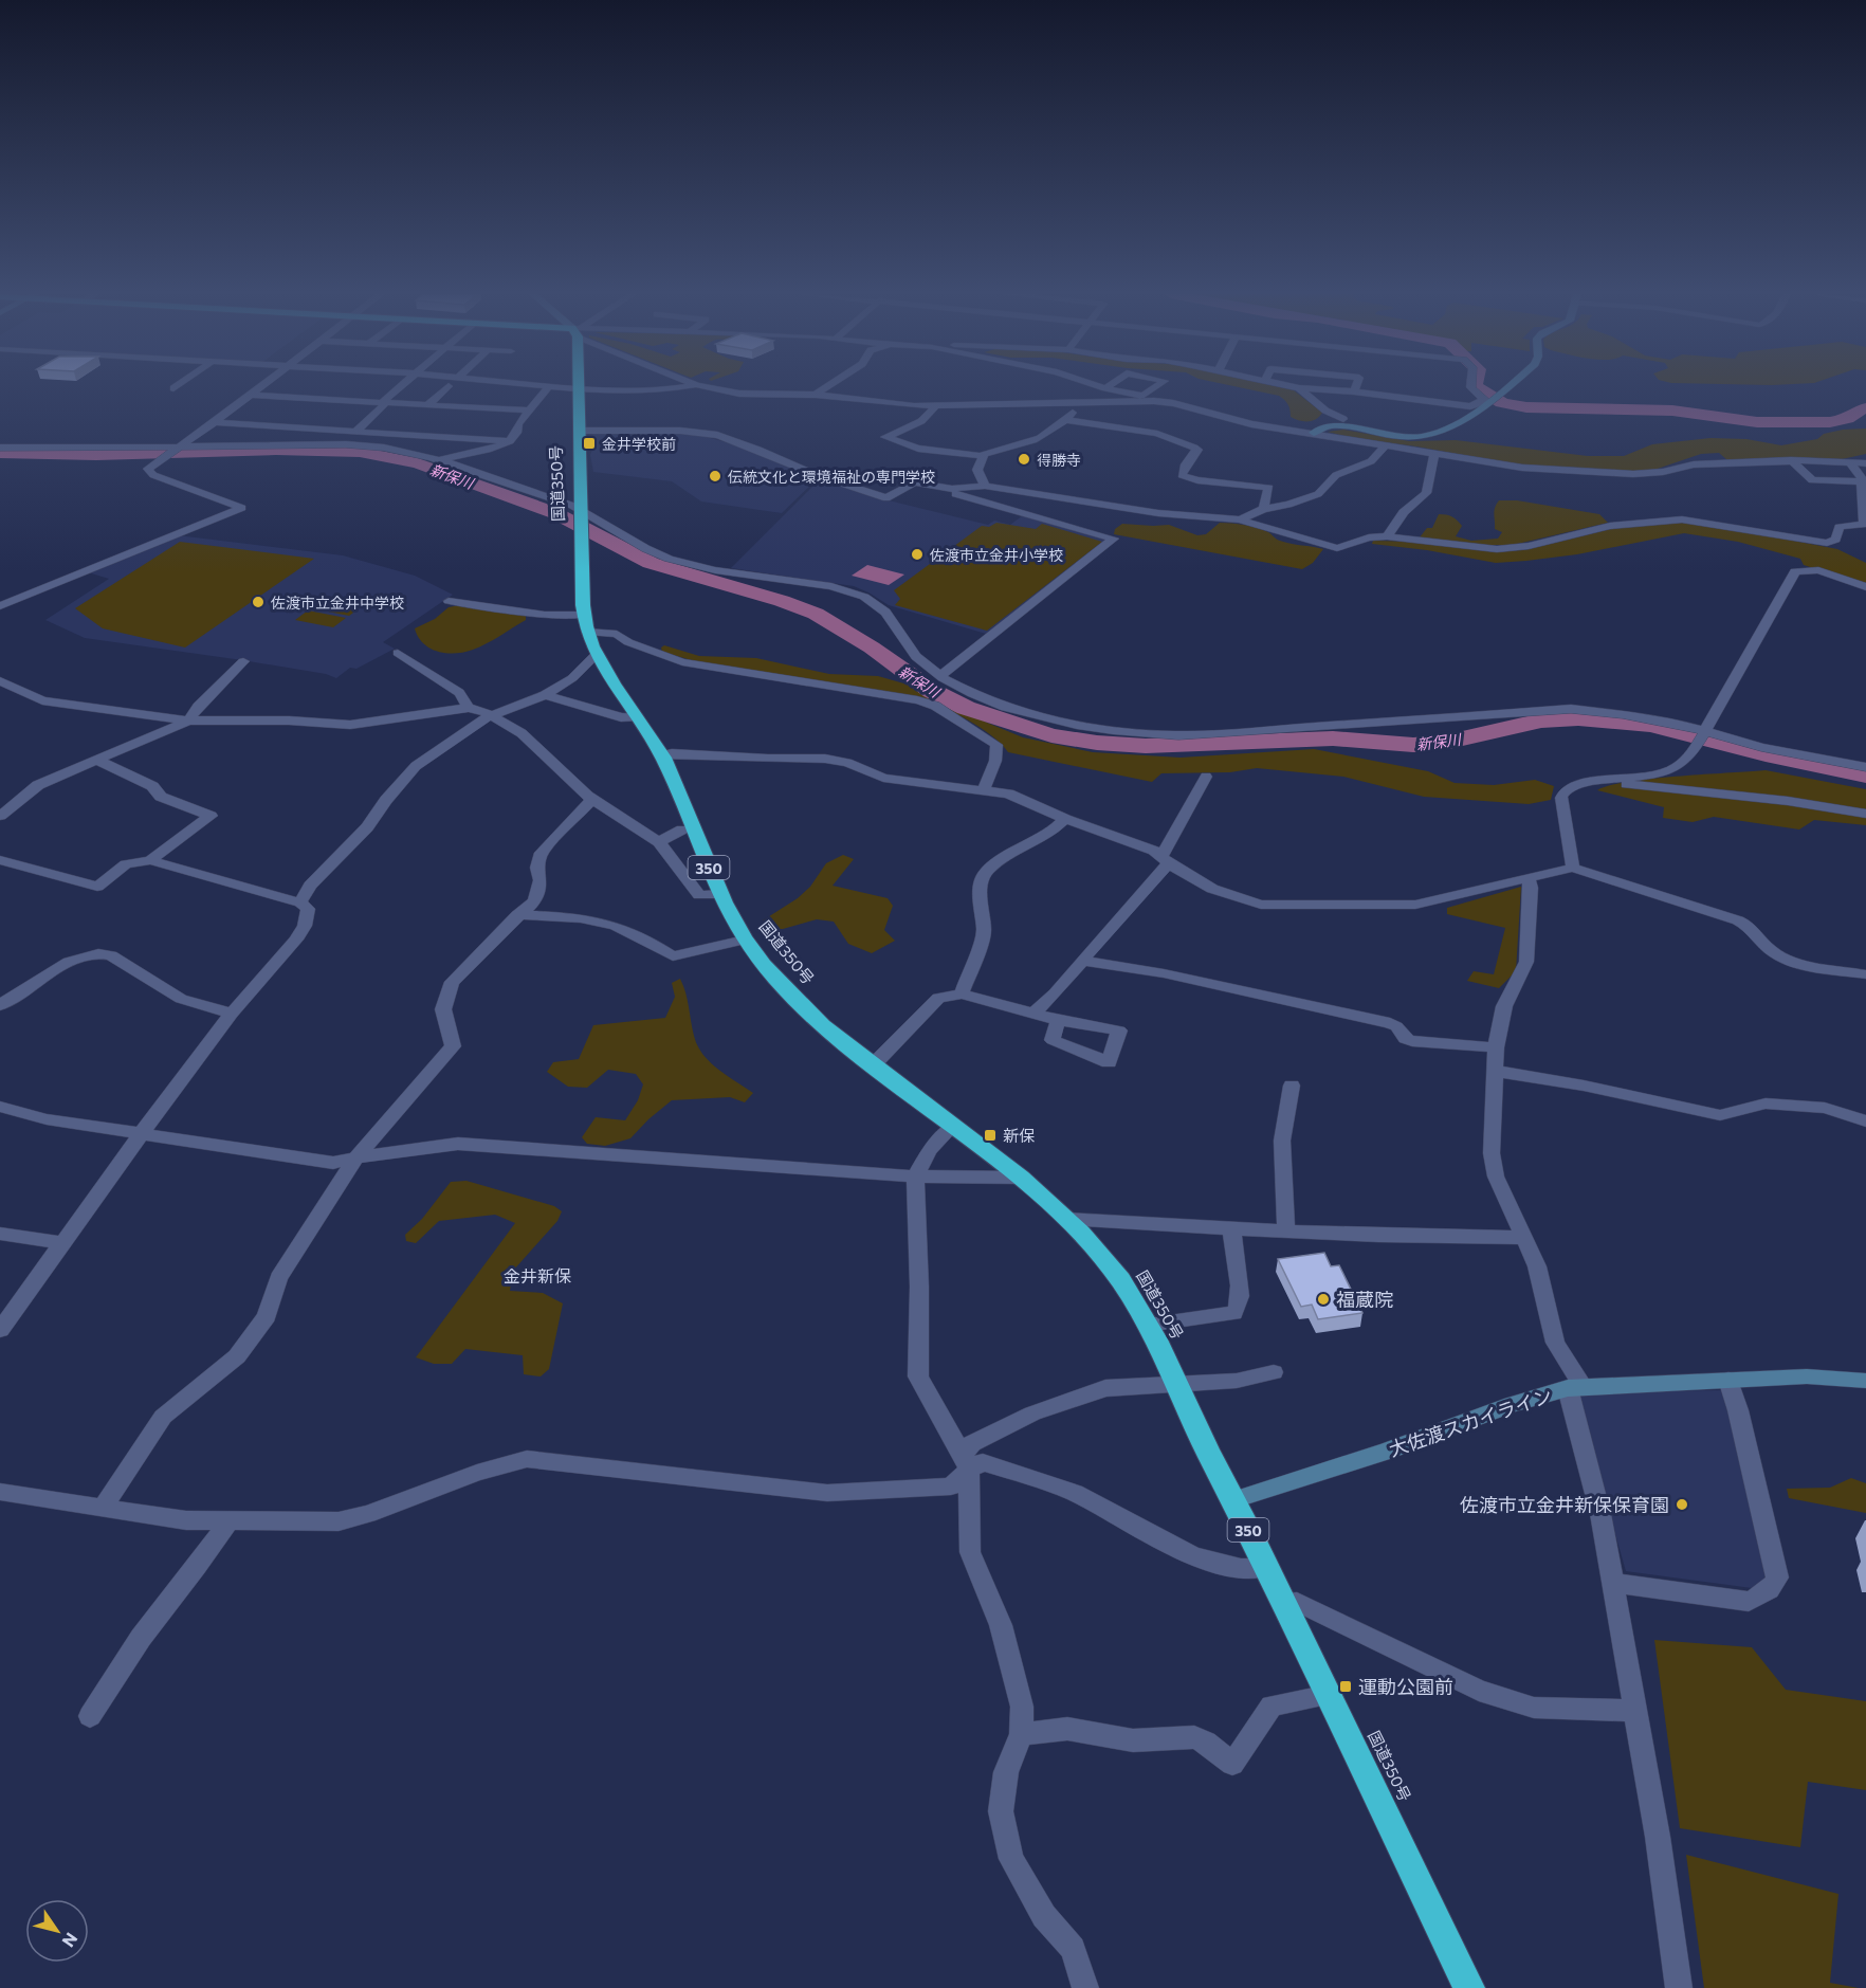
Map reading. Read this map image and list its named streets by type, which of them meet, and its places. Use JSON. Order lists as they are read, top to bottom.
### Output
{
  "streets": {
    "highway": ["国道350号", "350"],
    "street": ["大佐渡スカイライン"]
  },
  "crossings": [
    ["国道350号", "大佐渡スカイライン"]
  ],
  "districts": ["金井新保"],
  "water": ["新保川"],
  "places": {
    "transit": ["金井学校前", "新保", "運動公園前"],
    "other": [
      "得勝寺",
      "伝統文化と環境福祉の専門学校",
      "佐渡市立金井小学校",
      "佐渡市立金井中学校",
      "福蔵院",
      "佐渡市立金井新保保育園"
    ]
  },
  "north": "bottom right"
}
